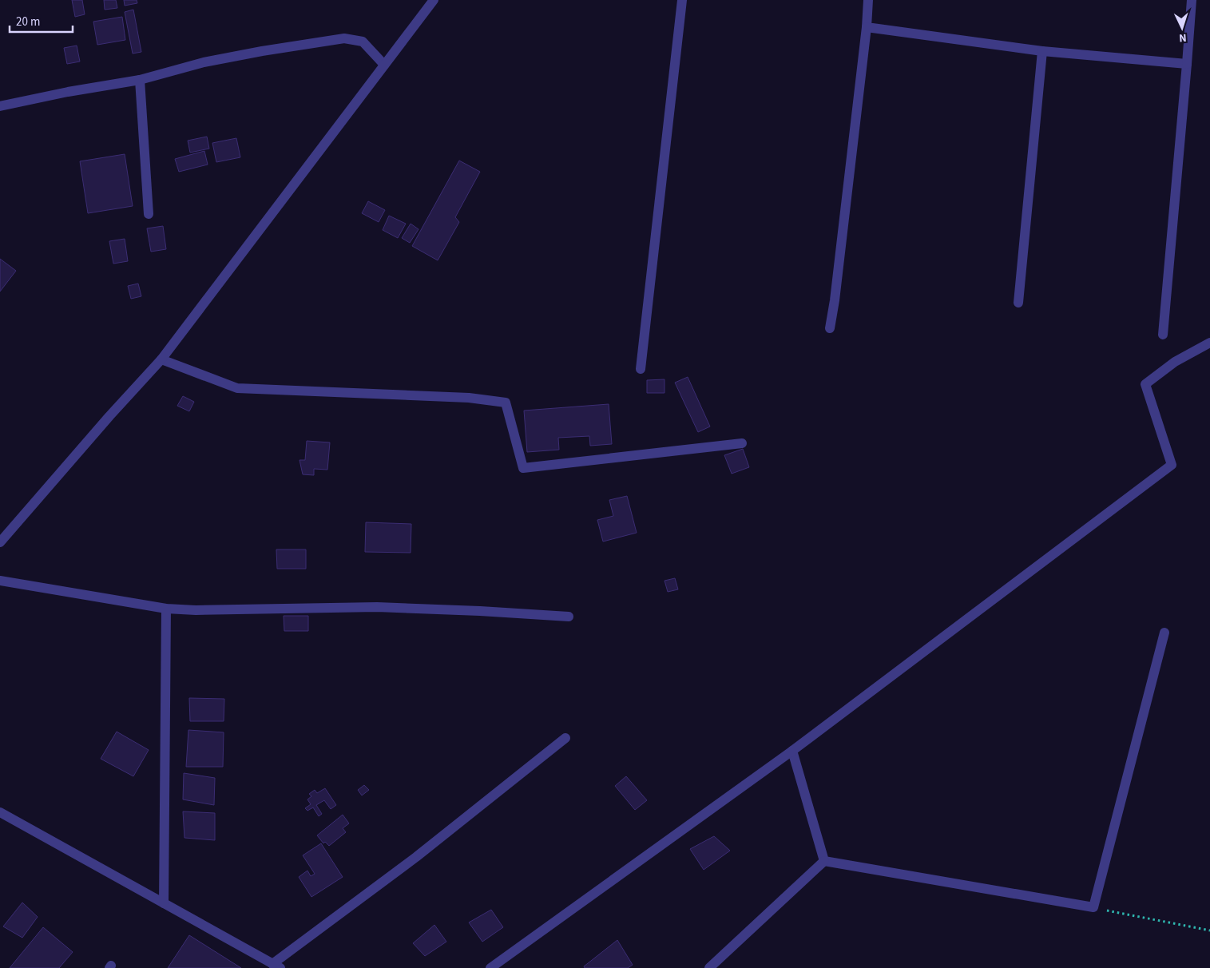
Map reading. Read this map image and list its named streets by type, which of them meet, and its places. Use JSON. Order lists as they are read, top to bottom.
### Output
{
  "scale_bar": "20 m",
  "north": "bottom"
}
